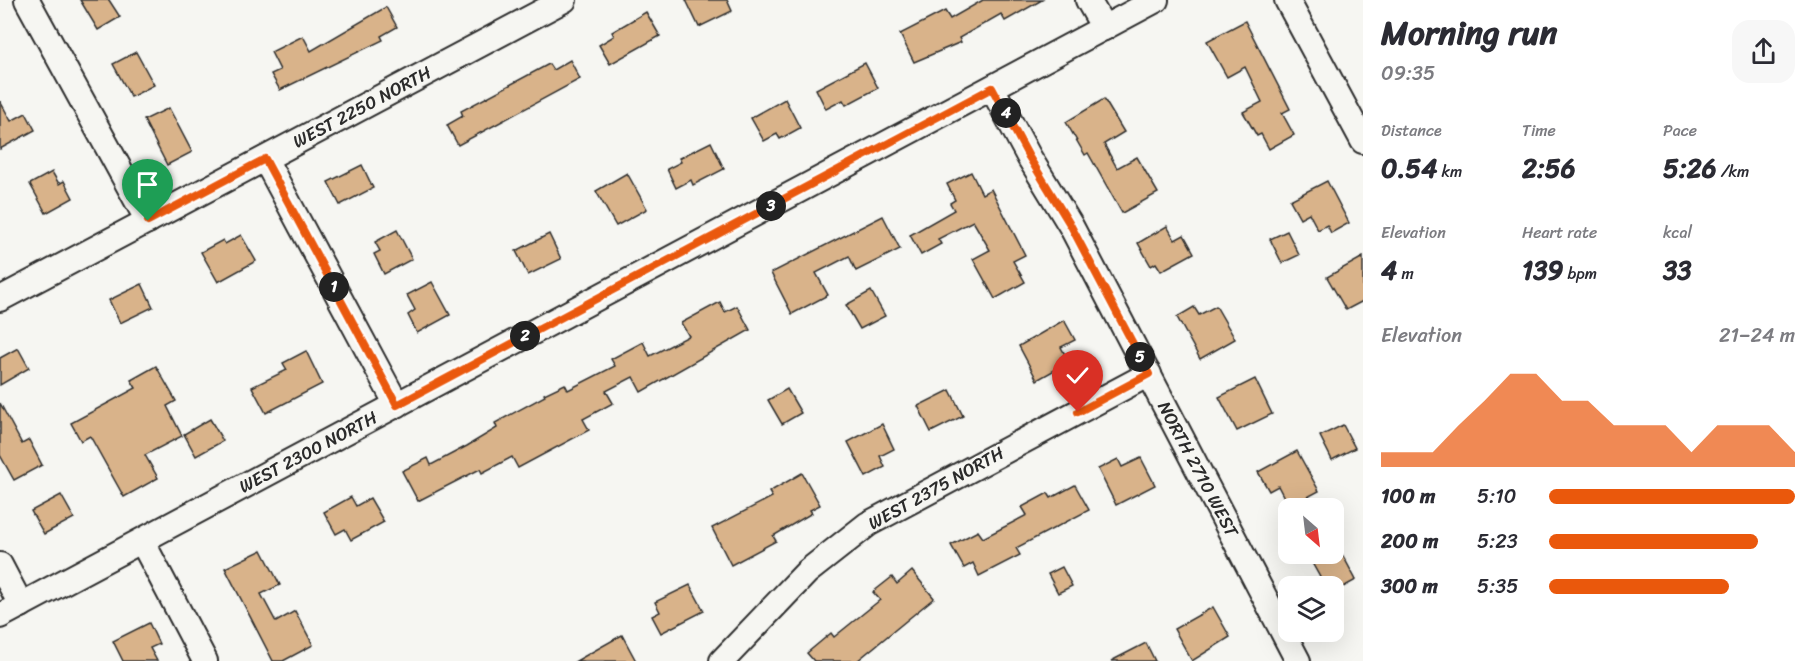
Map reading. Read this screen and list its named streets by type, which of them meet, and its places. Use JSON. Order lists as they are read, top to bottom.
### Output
{
  "streets": {
    "street": [
      "WEST 2250 NORTH",
      "WEST 2300 NORTH",
      "NORTH 2710 WEST",
      "WEST 2375 NORTH"
    ]
  },
  "crossings": [
    ["WEST 2300 NORTH", "NORTH 2710 WEST"],
    ["NORTH 2710 WEST", "WEST 2375 NORTH"]
  ],
  "north": "bottom right",
  "page": {
    "heading": ["Morning run", "09:35"],
    "pins": [
      "4",
      "3",
      "1",
      "2",
      "5"
    ],
    "stats": [
      ["Distance", "0.54 km"],
      ["Time", "2:56"],
      ["Pace", "5:26 /km"],
      ["Elevation", "4 m"],
      ["Heart rate", "139 bpm"],
      ["kcal", "33"]
    ],
    "chart": ["Elevation", "21–24 m"],
    "list": [
      {
        "name": "100 m",
        "note": "5:10"
      },
      {
        "name": "200 m",
        "note": "5:23"
      },
      {
        "name": "300 m",
        "note": "5:35"
      }
    ]
  }
}
